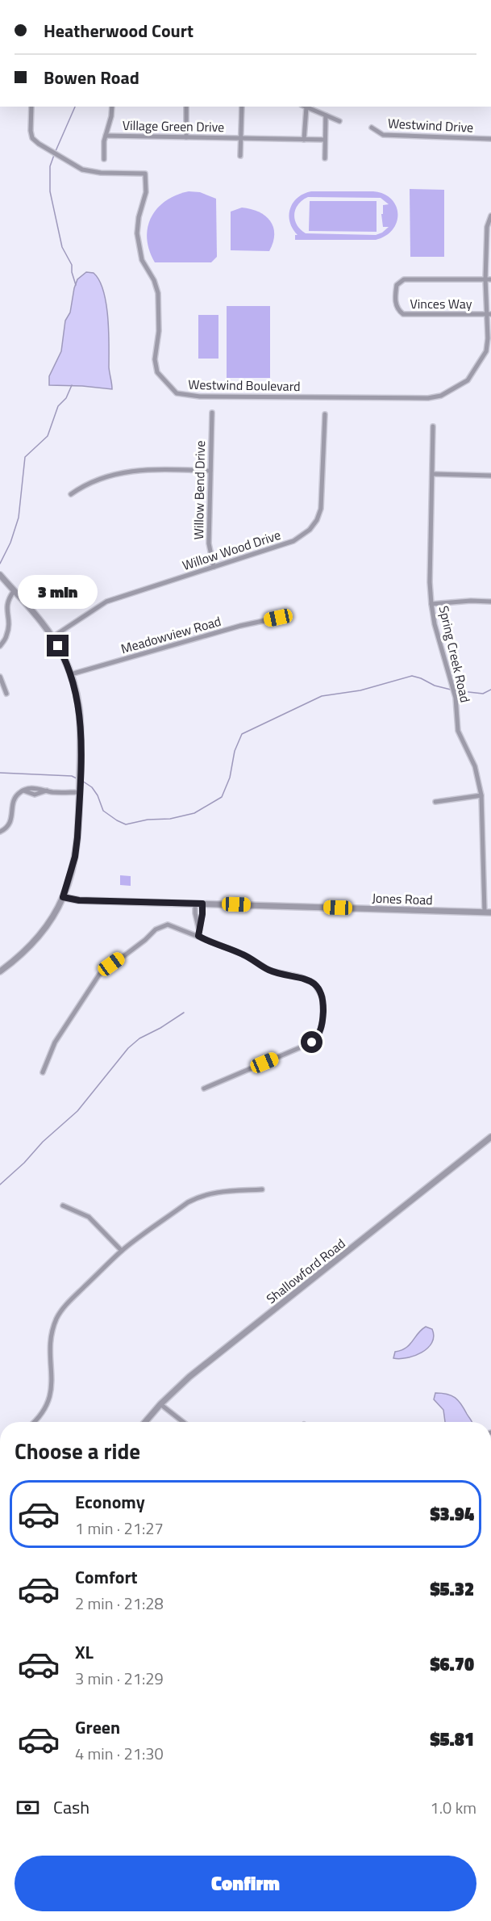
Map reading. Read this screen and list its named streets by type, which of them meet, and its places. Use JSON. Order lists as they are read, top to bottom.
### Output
{
  "streets": {
    "street": [
      "Westwind Drive",
      "Village Green Drive",
      "Vinces Way",
      "Westwind Boulevard",
      "Willow Bend Drive",
      "Willow Wood Drive",
      "Meadowview Road",
      "Spring Creek Road",
      "Jones Road",
      "Shallowford Road"
    ]
  },
  "crossings": [
    ["Vinces Way", "Westwind Boulevard"],
    ["Willow Bend Drive", "Willow Wood Drive"],
    ["Spring Creek Road", "Jones Road"]
  ],
  "page": {
    "banner": ["Heatherwood Court", "Bowen Road"],
    "bubble": "3 min",
    "heading": "Choose a ride",
    "list": [
      {
        "name": "Economy",
        "note": "1 min · 21:27",
        "value": "$3.94"
      },
      {
        "name": "Comfort",
        "note": "2 min · 21:28",
        "value": "$5.32"
      },
      {
        "name": "XL",
        "note": "3 min · 21:29",
        "value": "$6.70"
      },
      {
        "name": "Green",
        "note": "4 min · 21:30",
        "value": "$5.81"
      }
    ],
    "pay": ["Cash", "1.0 km"],
    "buttons": "Confirm"
  }
}
